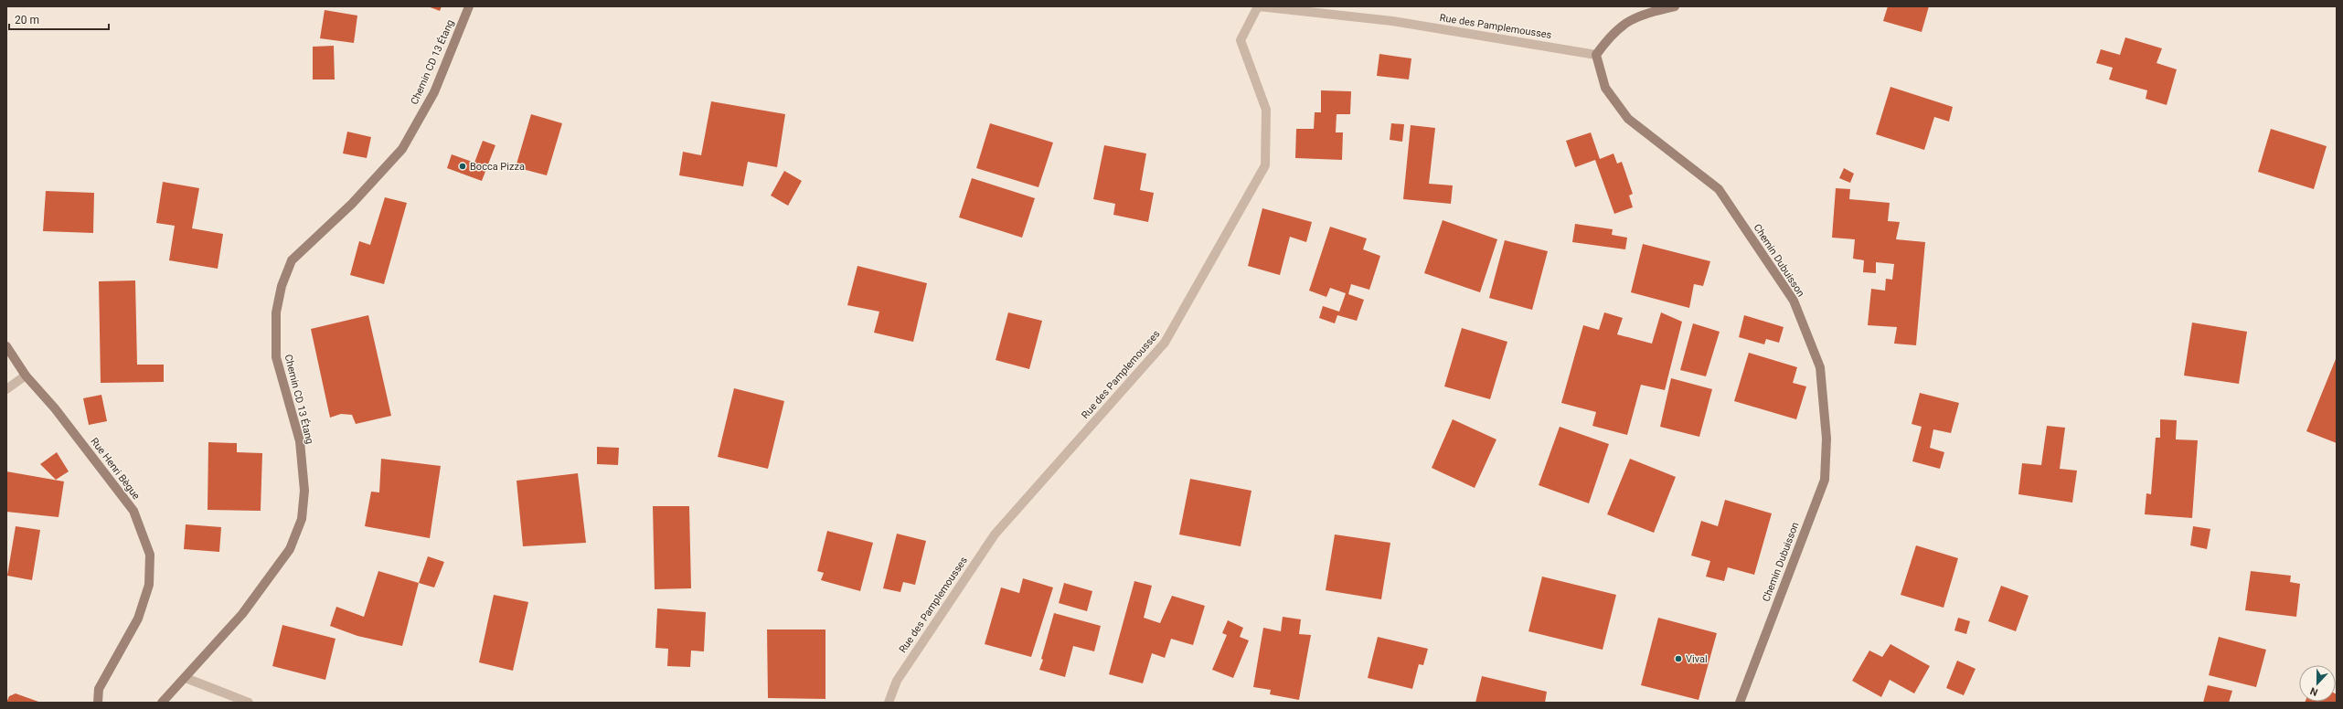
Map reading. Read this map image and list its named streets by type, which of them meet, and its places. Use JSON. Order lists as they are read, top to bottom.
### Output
{
  "streets": {
    "main road": ["Chemin CD 13 Étang", "Chemin Dubuisson", "Rue Henri Bègue"],
    "street": ["Rue des Pamplemousses"]
  },
  "crossings": [
    ["Rue des Pamplemousses", "Chemin Dubuisson"]
  ],
  "places": ["Bocca Pizza", "Vival"],
  "scale_bar": "20 m",
  "north": "bottom"
}
